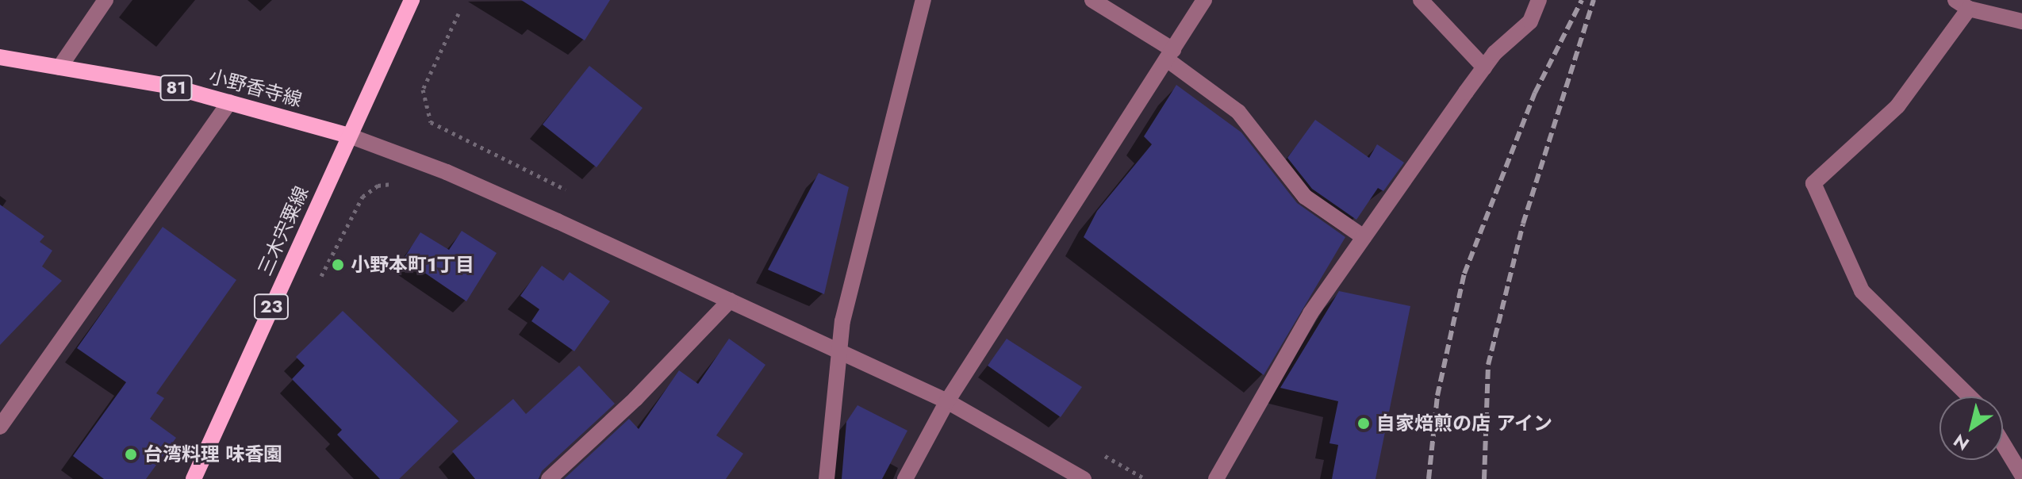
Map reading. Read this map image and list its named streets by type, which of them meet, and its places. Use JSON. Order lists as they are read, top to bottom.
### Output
{
  "streets": {
    "main road": [
      "81",
      "小野香寺線",
      "三木宍粟線",
      "23"
    ]
  },
  "crossings": [
    ["小野香寺線", "三木宍粟線"]
  ],
  "places": ["小野本町1丁目", "自家焙煎の店 アイン", "台湾料理 味香園"],
  "north": "bottom left"
}
